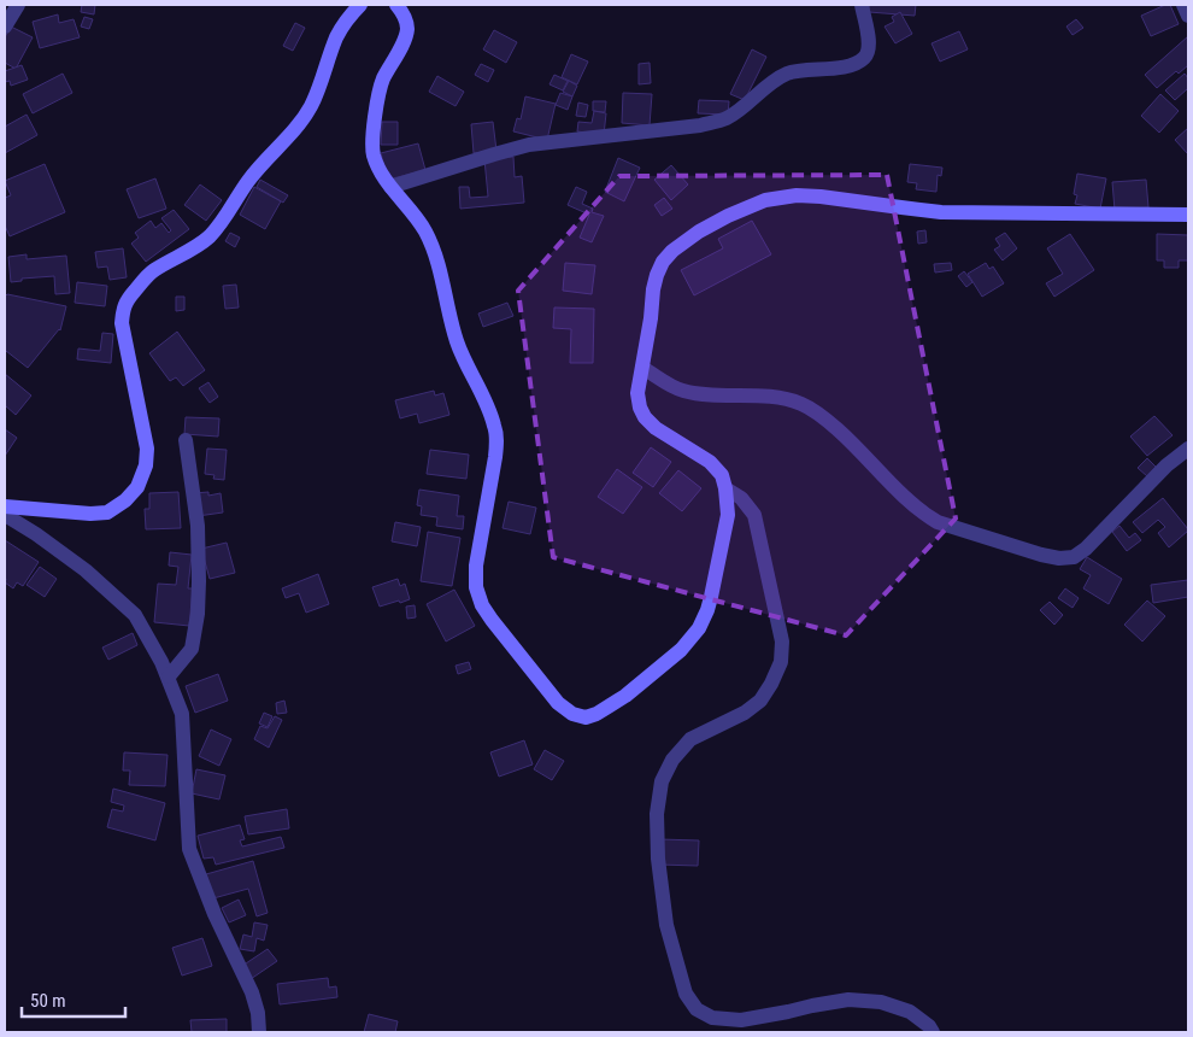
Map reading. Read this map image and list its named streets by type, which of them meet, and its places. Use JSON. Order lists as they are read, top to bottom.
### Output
{
  "scale_bar": "50 m"
}
